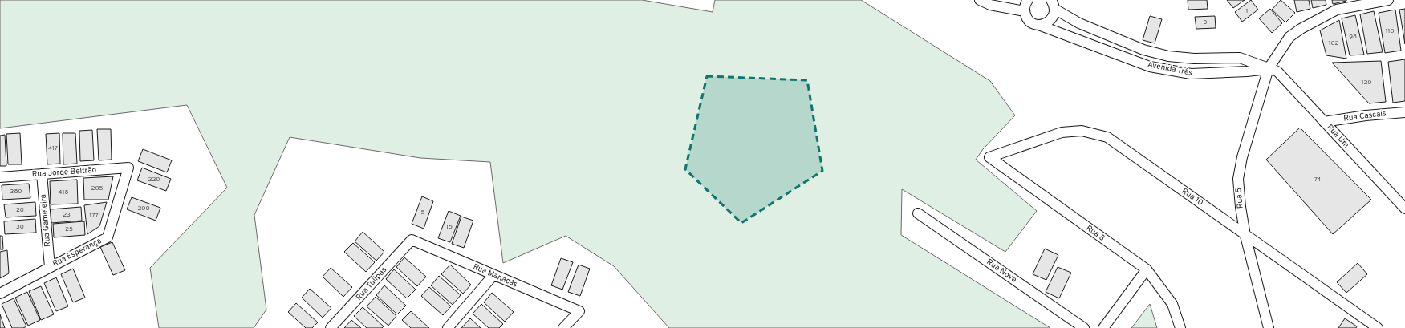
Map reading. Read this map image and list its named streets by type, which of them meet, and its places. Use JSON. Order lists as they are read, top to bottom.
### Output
{
  "streets": {
    "street": [
      "Avenida Três",
      "Rua Cascais",
      "Rua Um",
      "Rua Jorge Beltrão",
      "Rua 10",
      "Rua 5",
      "Rua Gameleira",
      "Rua 8",
      "Rua Esperança",
      "Rua Nove",
      "Rua Manacás",
      "Rua Tulipas"
    ]
  },
  "crossings": [
    ["Avenida Três", "Rua Um"],
    ["Avenida Três", "Rua 5"],
    ["Rua Cascais", "Rua Um"],
    ["Rua Um", "Rua 5"],
    ["Rua Jorge Beltrão", "Rua Gameleira"],
    ["Rua Jorge Beltrão", "Rua Esperança"],
    ["Rua 10", "Rua 5"],
    ["Rua 10", "Rua 8"],
    ["Rua Gameleira", "Rua Esperança"],
    ["Rua Manacás", "Rua Tulipas"]
  ],
  "house_numbers": [
    "1",
    "3",
    "110",
    "98",
    "102",
    "120",
    "417",
    "220",
    "74",
    "205",
    "380",
    "418",
    "200",
    "20",
    "5",
    "23",
    "177",
    "30",
    "15",
    "25"
  ]
}
